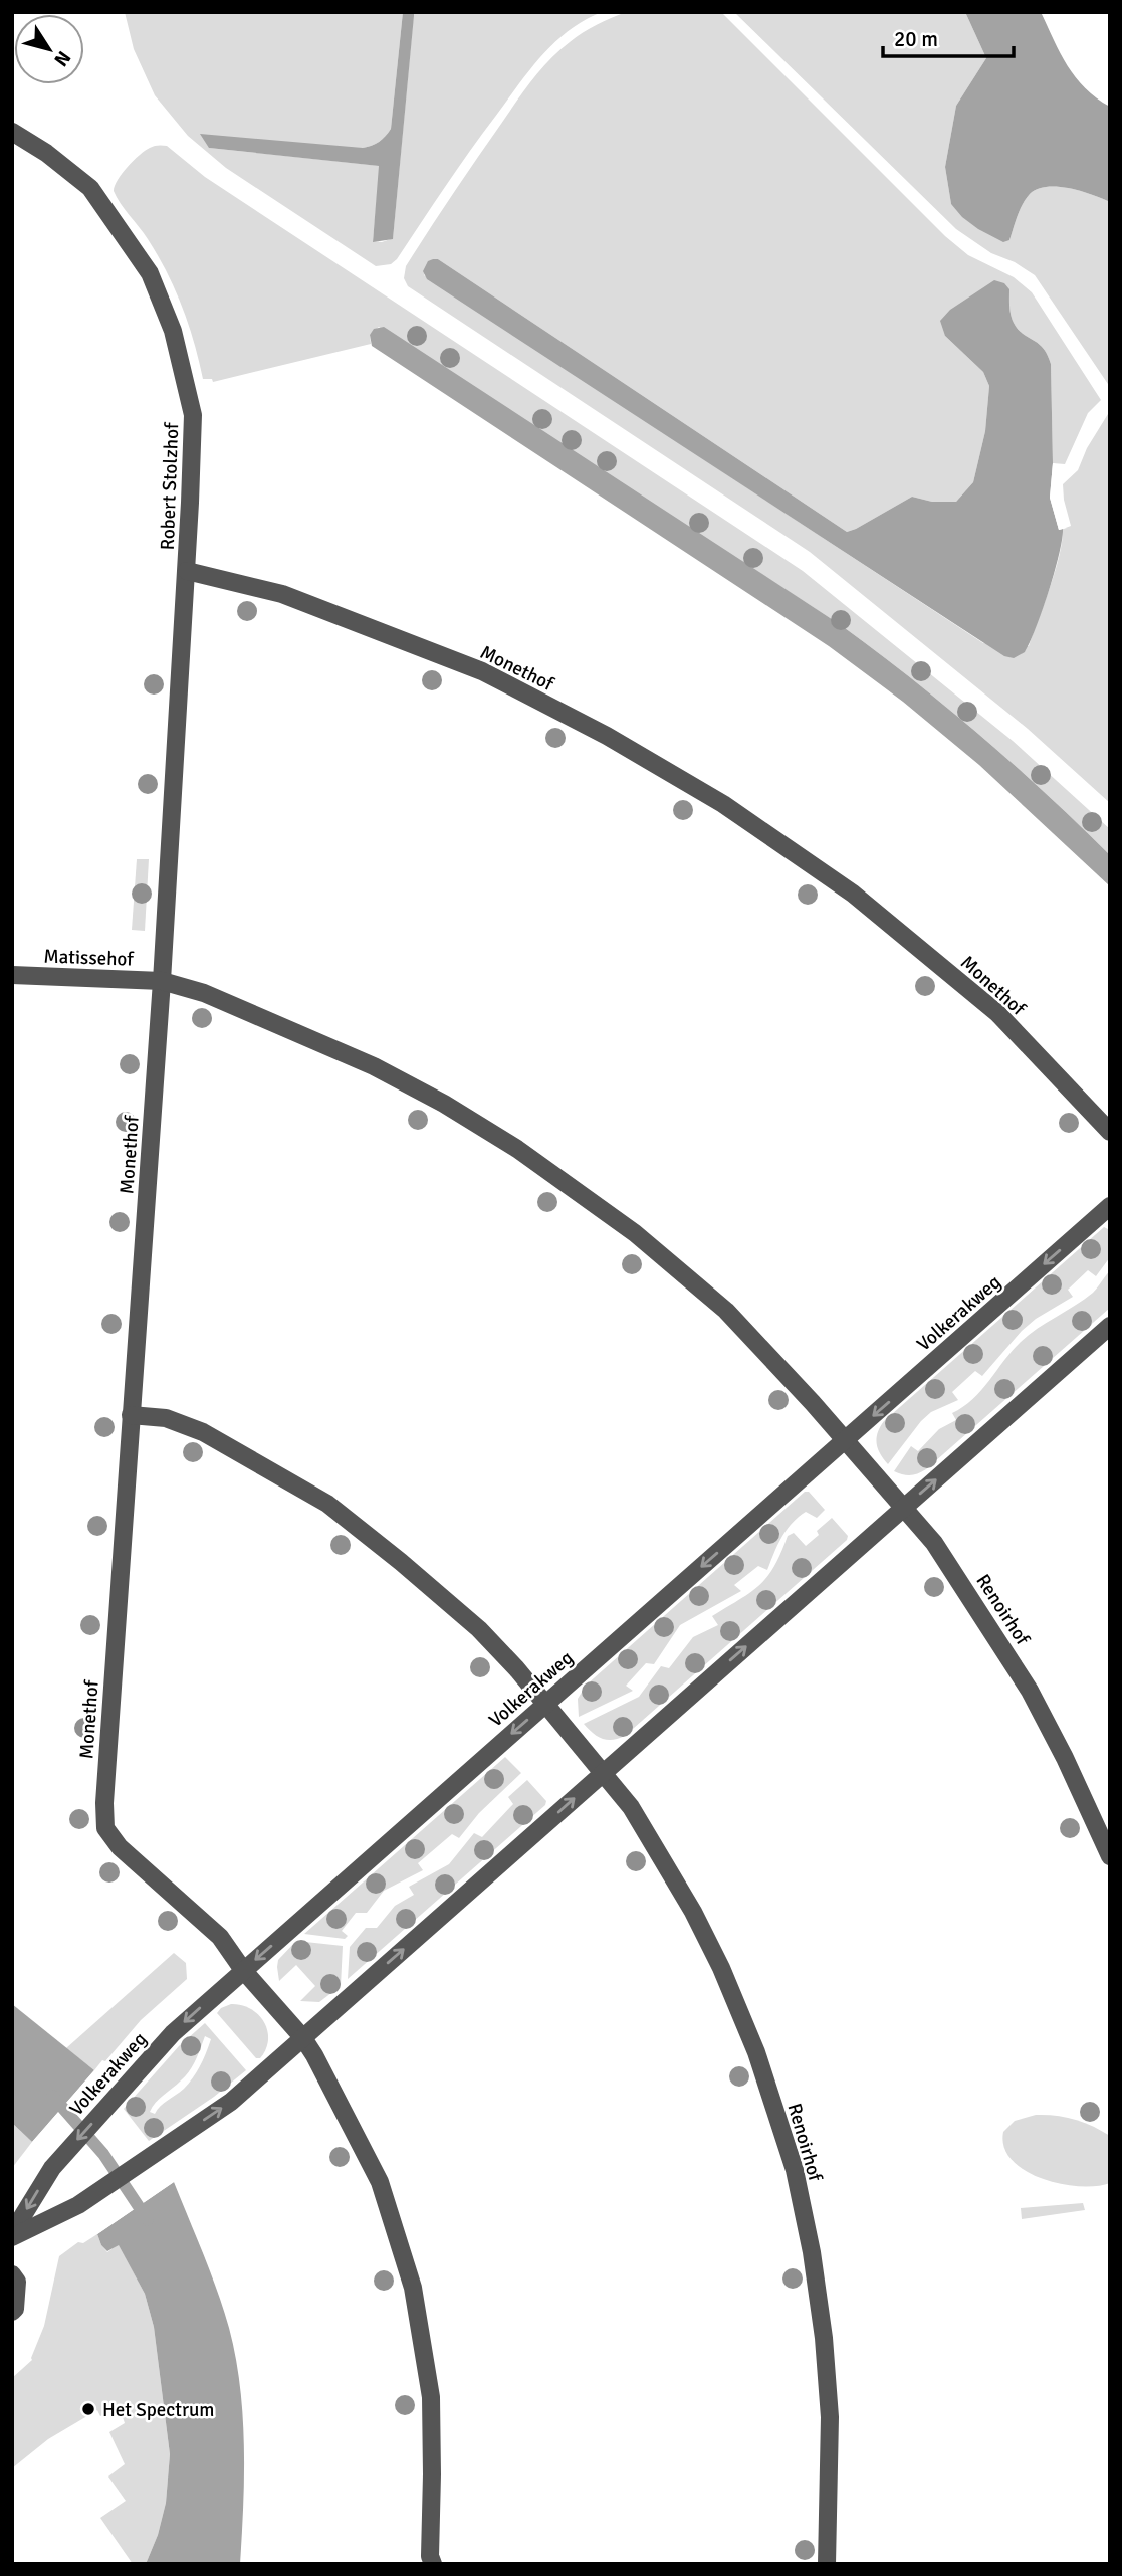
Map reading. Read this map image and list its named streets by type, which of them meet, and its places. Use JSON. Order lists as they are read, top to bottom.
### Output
{
  "streets": {
    "street": [
      "Robert Stolzhof",
      "Monethof",
      "Matissehof",
      "Volkerakweg",
      "Renoirhof"
    ]
  },
  "crossings": [
    ["Robert Stolzhof", "Monethof"],
    ["Monethof", "Matissehof"],
    ["Monethof", "Volkerakweg"],
    ["Volkerakweg", "Renoirhof"]
  ],
  "places": ["Het Spectrum"],
  "scale_bar": "20 m",
  "north": "bottom right"
}
